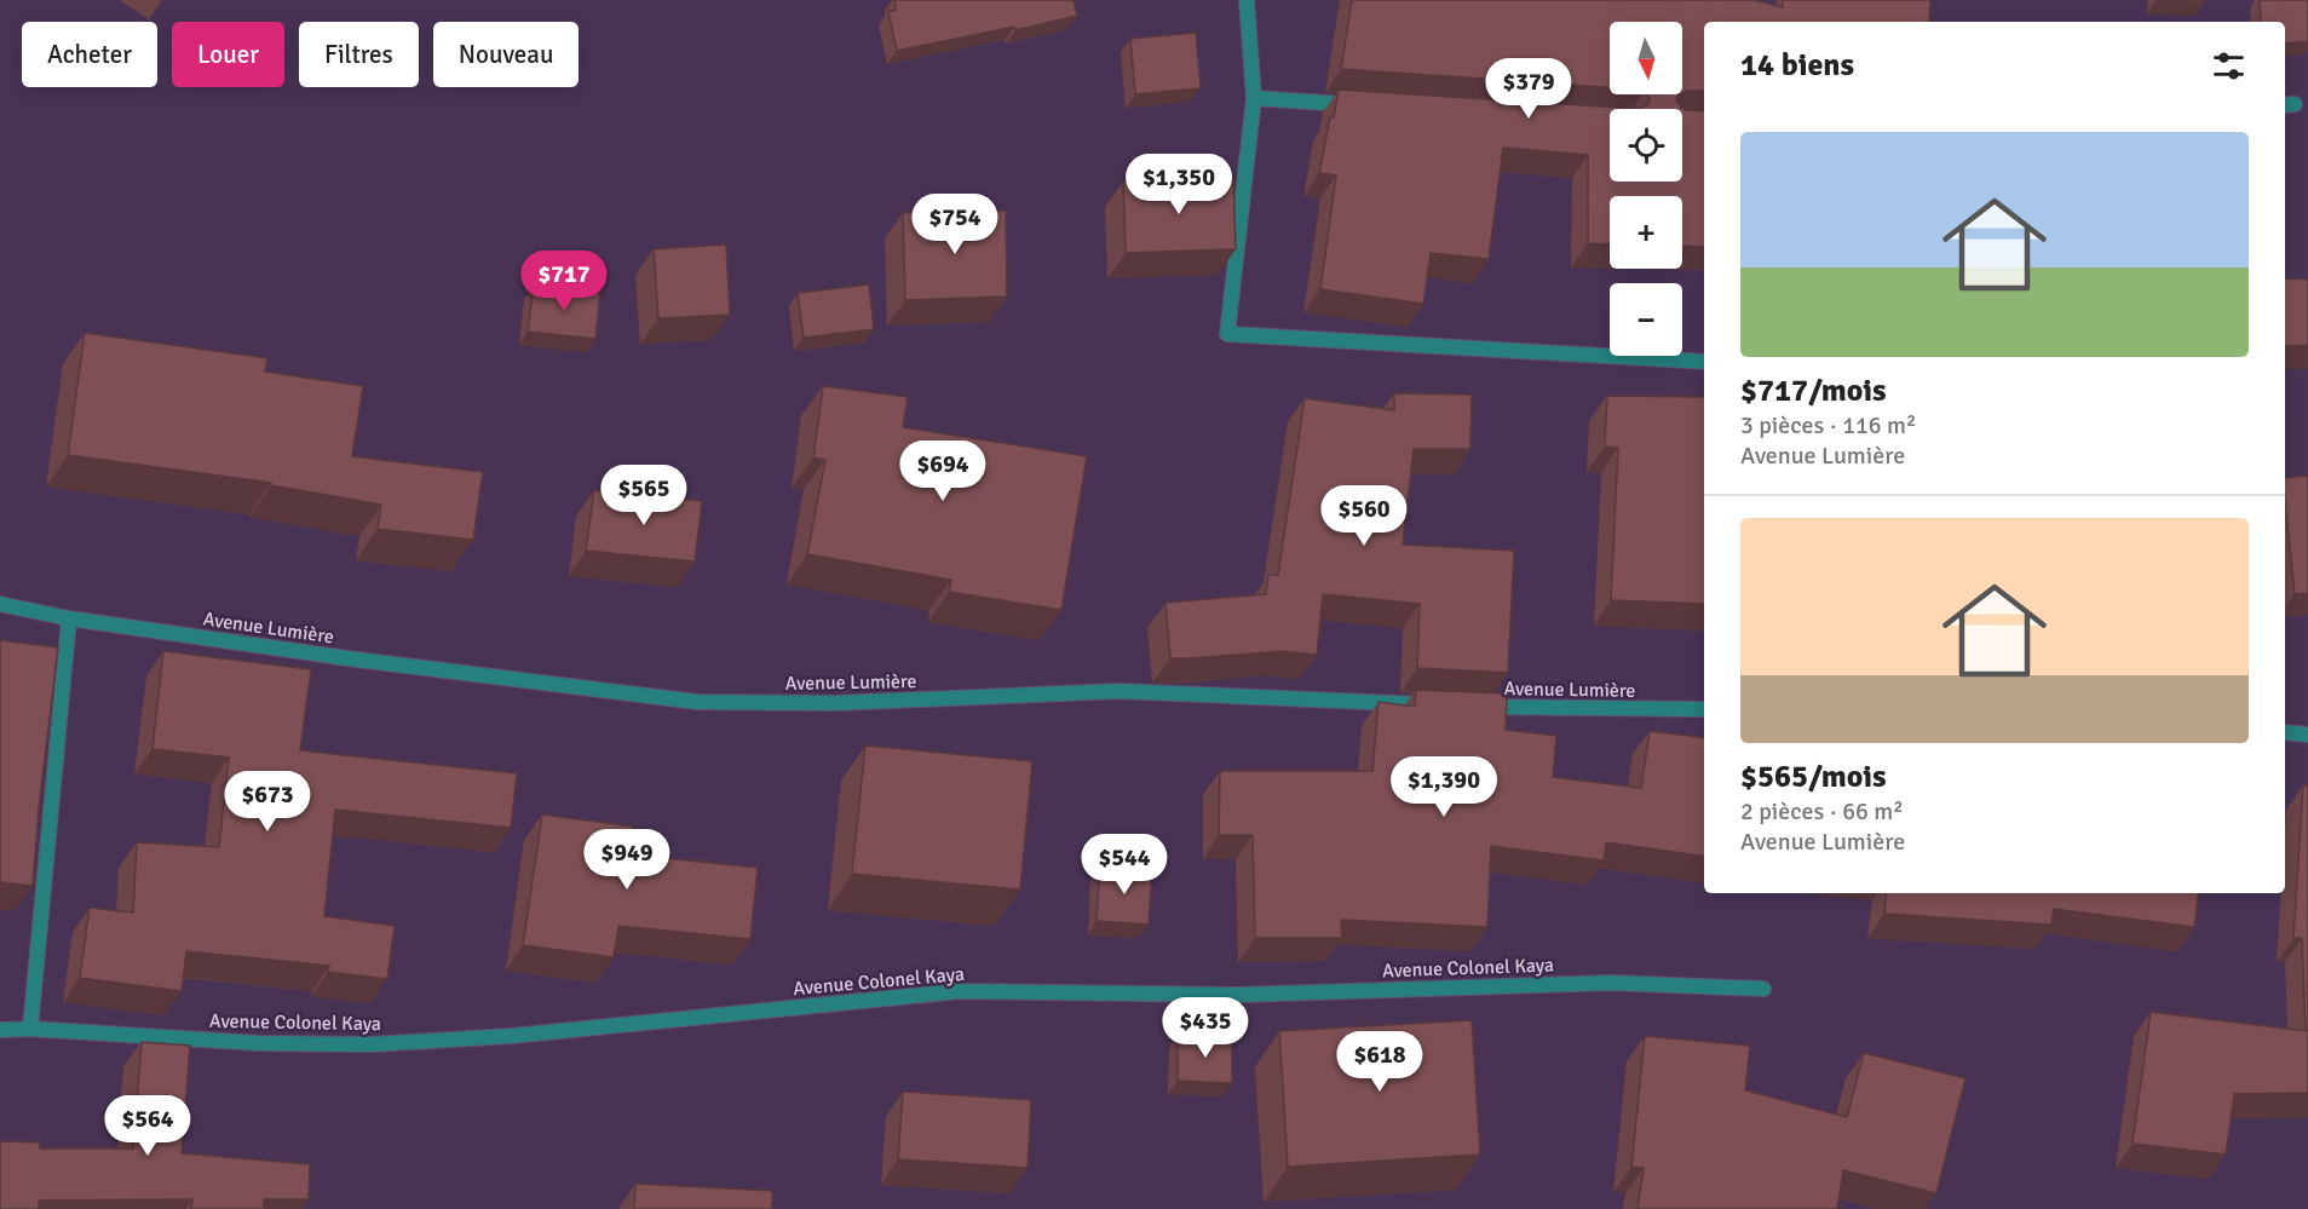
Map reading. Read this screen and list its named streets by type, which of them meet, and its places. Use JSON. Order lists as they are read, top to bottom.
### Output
{
  "streets": {
    "street": ["Avenue Lumière", "Avenue Colonel Kaya"]
  },
  "north": "bottom",
  "page": {
    "map_buttons": ["+", "−"],
    "chip": [
      "Acheter",
      "Louer",
      "Filtres",
      "Nouveau"
    ],
    "heading": "14 biens",
    "price": [
      "$379",
      "$1,350",
      "$754",
      "$717",
      "$694",
      "$565",
      "$560",
      "$1,390",
      "$673",
      "$949",
      "$544",
      "$435",
      "$618",
      "$564"
    ],
    "list": [
      {
        "name": "$717/mois",
        "note": "3 pièces · 116 m² · Avenue Lumière"
      },
      {
        "name": "$565/mois",
        "note": "2 pièces · 66 m² · Avenue Lumière"
      }
    ]
  }
}
